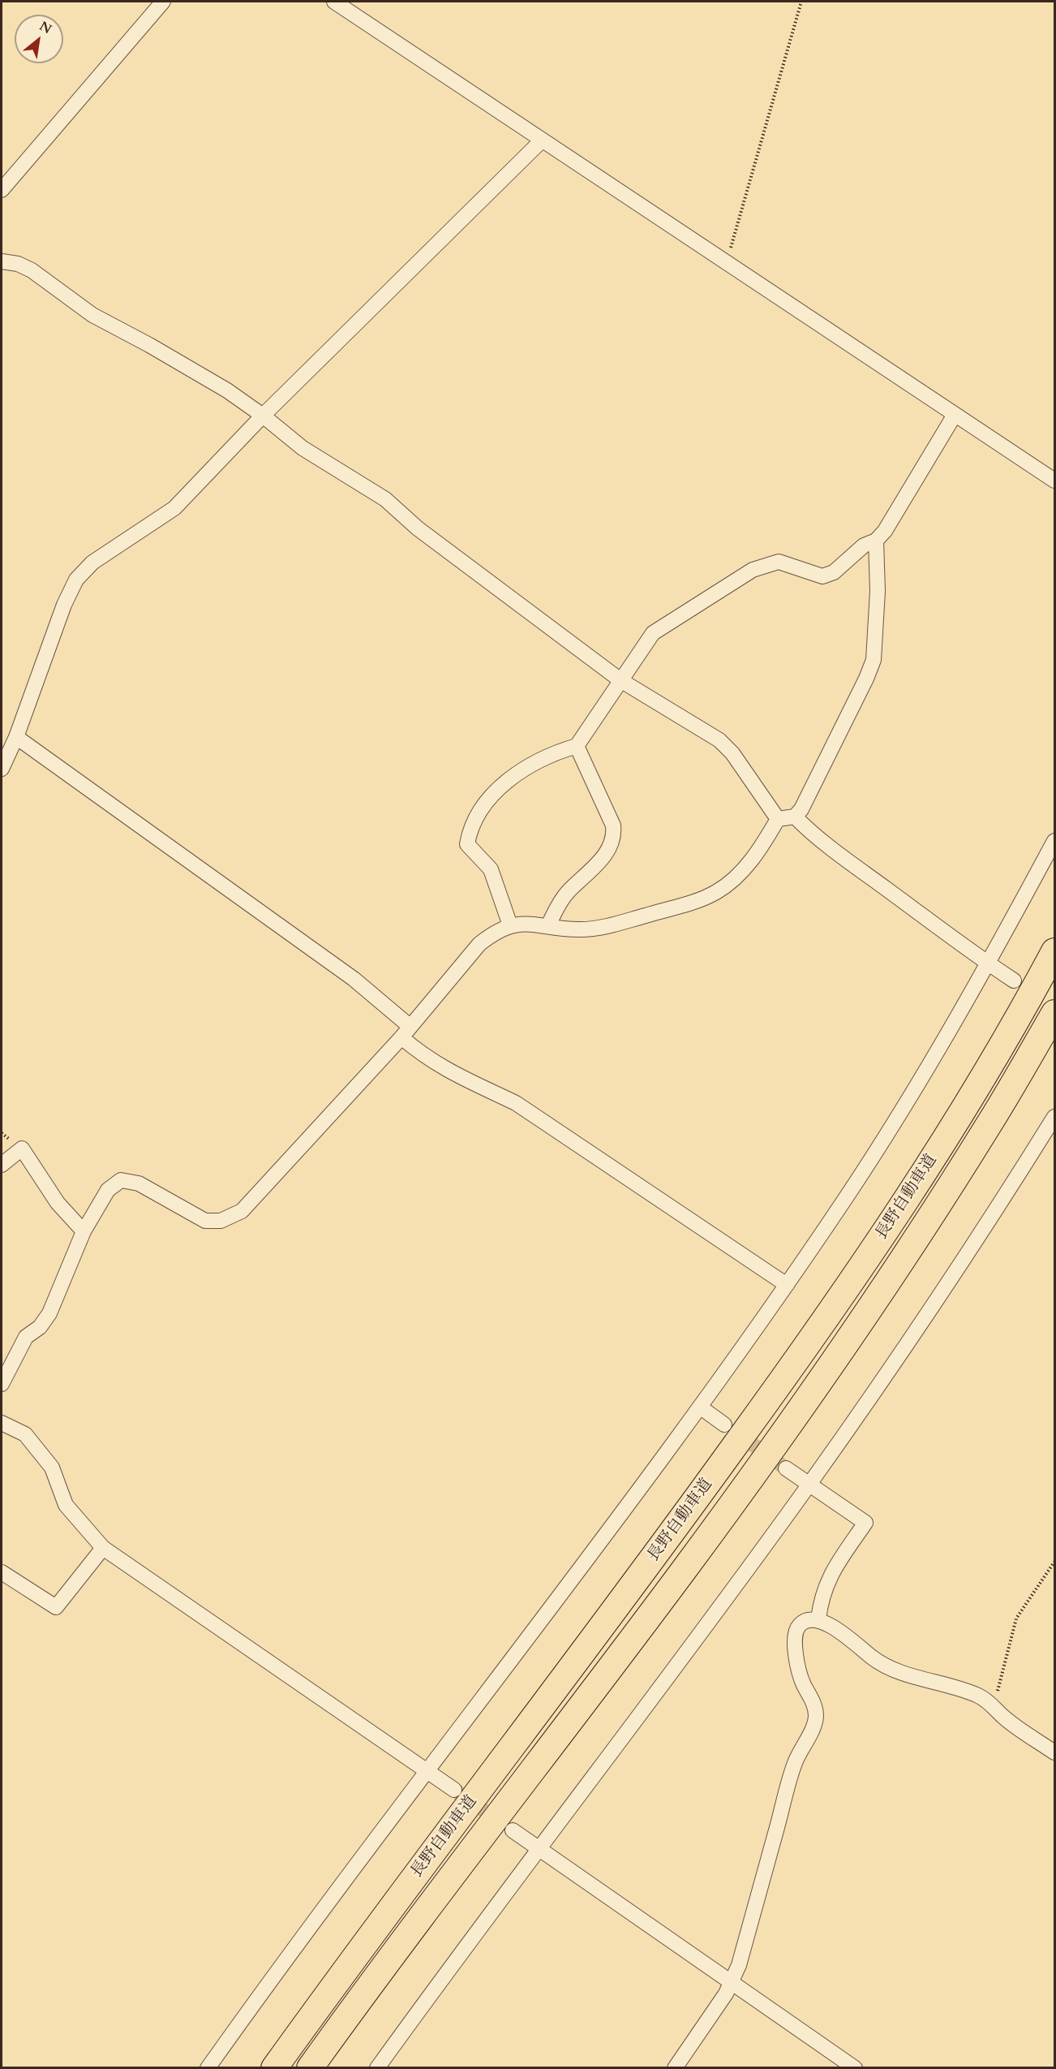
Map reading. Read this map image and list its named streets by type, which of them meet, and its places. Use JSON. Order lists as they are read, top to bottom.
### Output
{
  "streets": {
    "highway": ["長野自動車道"]
  },
  "north": "top right"
}
